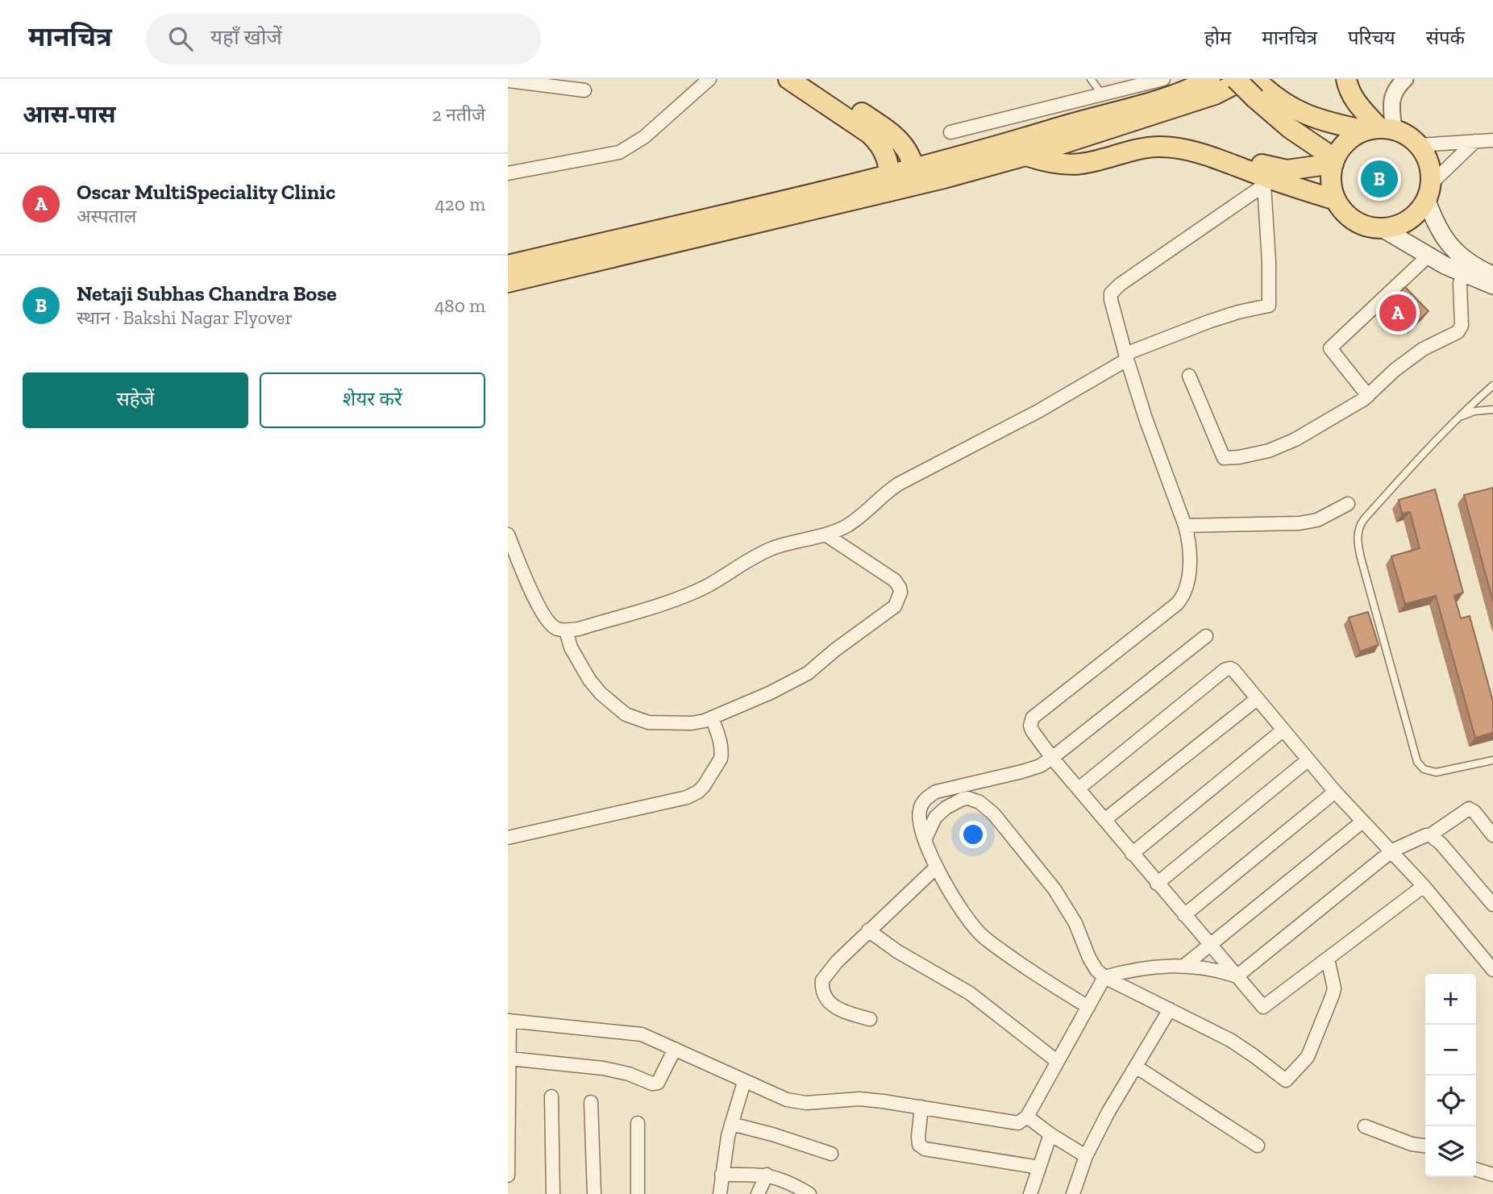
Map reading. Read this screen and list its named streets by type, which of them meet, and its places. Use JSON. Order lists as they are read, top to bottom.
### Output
{
  "page": {
    "header": "मानचित्र",
    "search": "यहाँ खोजें",
    "nav": [
      "होम",
      "मानचित्र",
      "परिचय",
      "संपर्क"
    ],
    "heading": ["आस-पास", "2 नतीजे"],
    "list": [
      {
        "mark": "A",
        "name": "Oscar MultiSpeciality Clinic",
        "note": "अस्पताल",
        "value": "420 m"
      },
      {
        "mark": "B",
        "name": "Netaji Subhas Chandra Bose",
        "note": "स्थान · Bakshi Nagar Flyover",
        "value": "480 m"
      }
    ],
    "pins": ["B", "A"],
    "buttons": ["सहेजें", "शेयर करें"],
    "map_buttons": ["+", "−"]
  }
}
